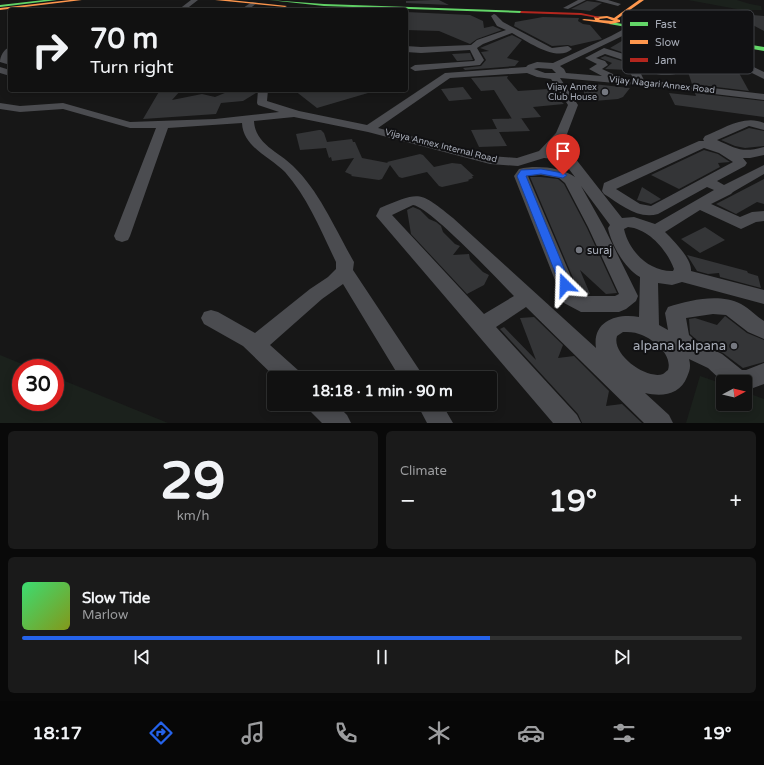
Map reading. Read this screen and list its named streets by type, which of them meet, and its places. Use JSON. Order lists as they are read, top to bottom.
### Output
{
  "streets": {
    "street": ["Vijay Nagari Annex Road", "Vijaya Annex Internal Road"]
  },
  "crossings": [
    ["Vijay Nagari Annex Road", "Vijaya Annex Internal Road"]
  ],
  "places": ["Vijay Annex Club House", "suraj", "alpana kalpana"],
  "legend": ["Fast", "Slow", "Jam"],
  "north": "right",
  "page": {
    "turn": ["70 m", "Turn right"],
    "limit": "30",
    "trip": "18:18 · 1 min · 90 m",
    "tile": [
      ["29", "km/h"],
      "Climate"
    ],
    "heat": ["−", "19°", "+"],
    "song": ["Slow Tide", "Marlow"],
    "tabs": ["18:17", "19°"]
  }
}
